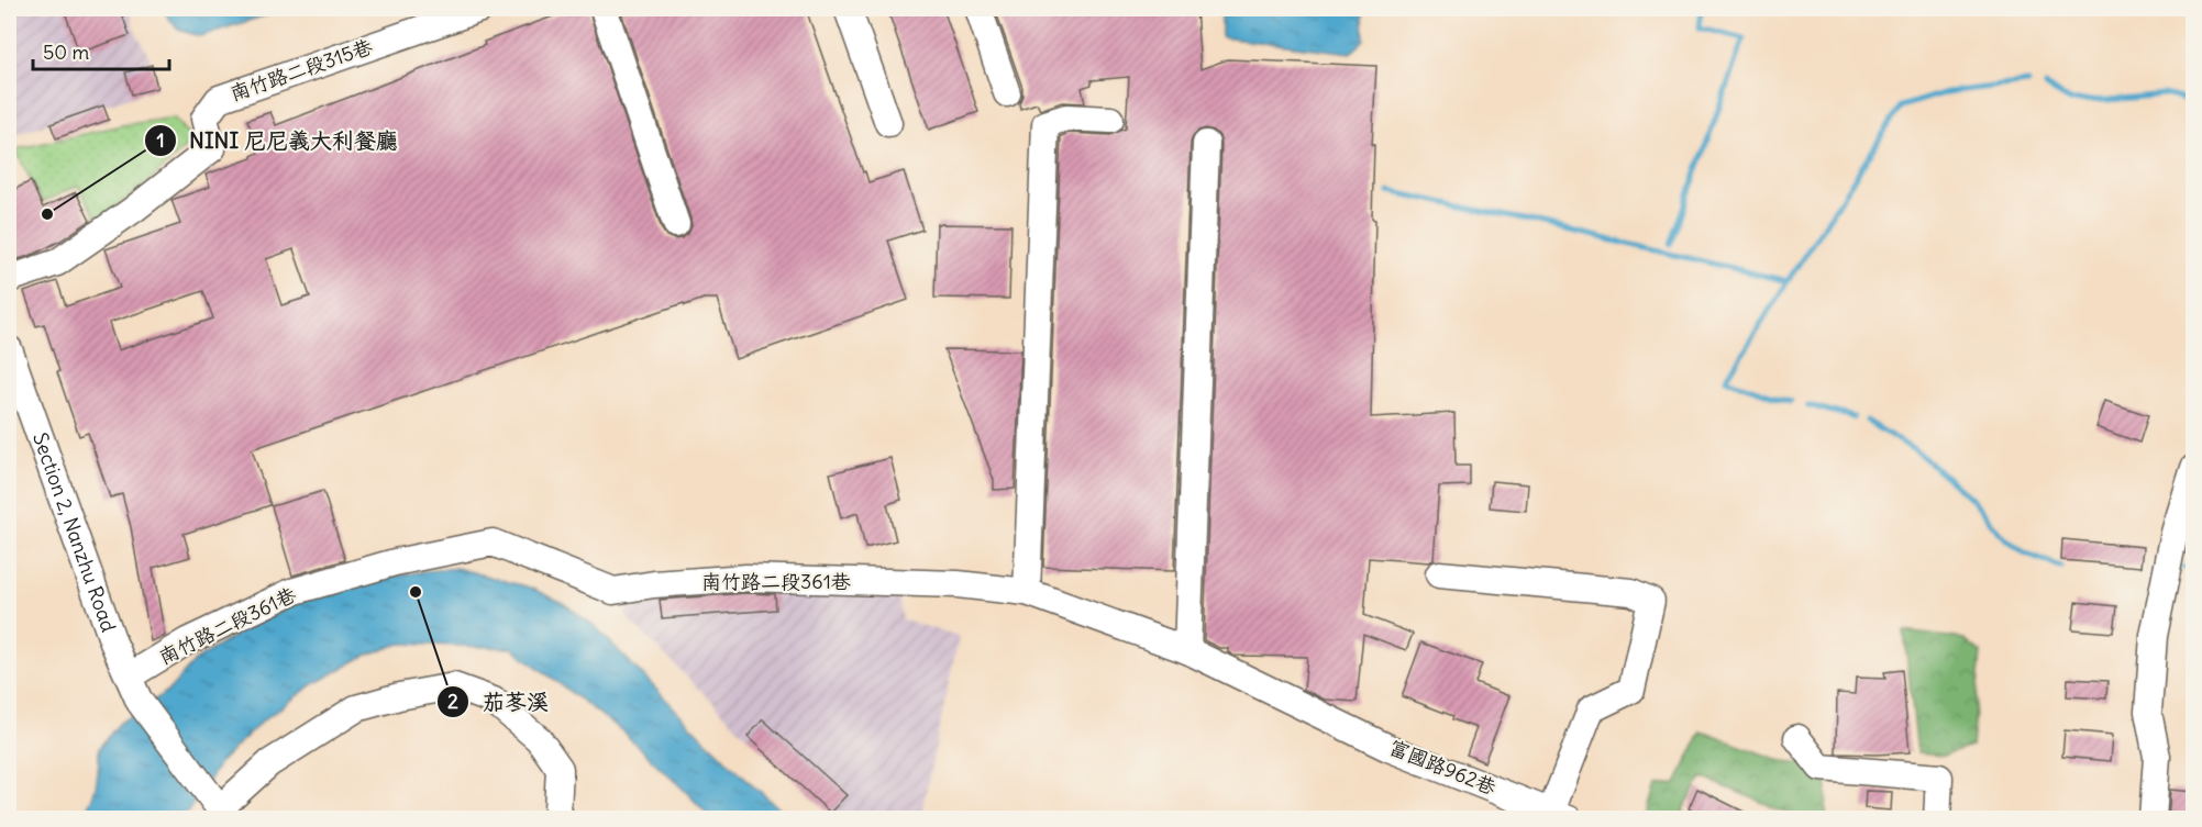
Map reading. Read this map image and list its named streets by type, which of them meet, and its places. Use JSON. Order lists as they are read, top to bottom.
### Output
{
  "streets": {
    "street": [
      "南竹路二段315巷",
      "Section 2, Nanzhu Road",
      "南竹路二段361巷",
      "富國路962巷"
    ]
  },
  "crossings": [
    ["Section 2, Nanzhu Road", "南竹路二段361巷"],
    ["南竹路二段361巷", "富國路962巷"]
  ],
  "places": ["NINI 尼尼義大利餐廳", "茄苳溪"],
  "scale_bar": "50 m"
}
